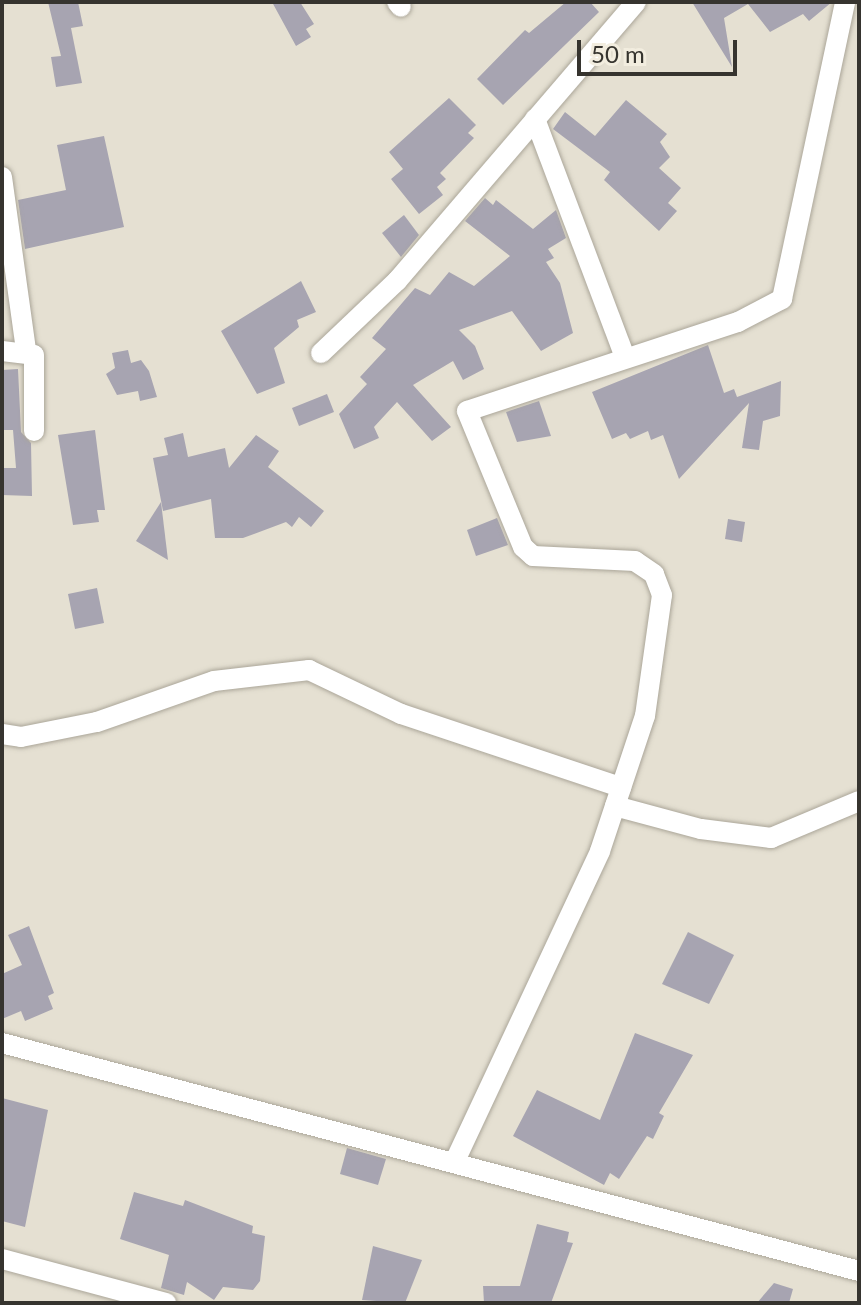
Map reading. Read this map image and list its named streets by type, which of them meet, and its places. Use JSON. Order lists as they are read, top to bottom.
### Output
{
  "scale_bar": "50 m"
}
